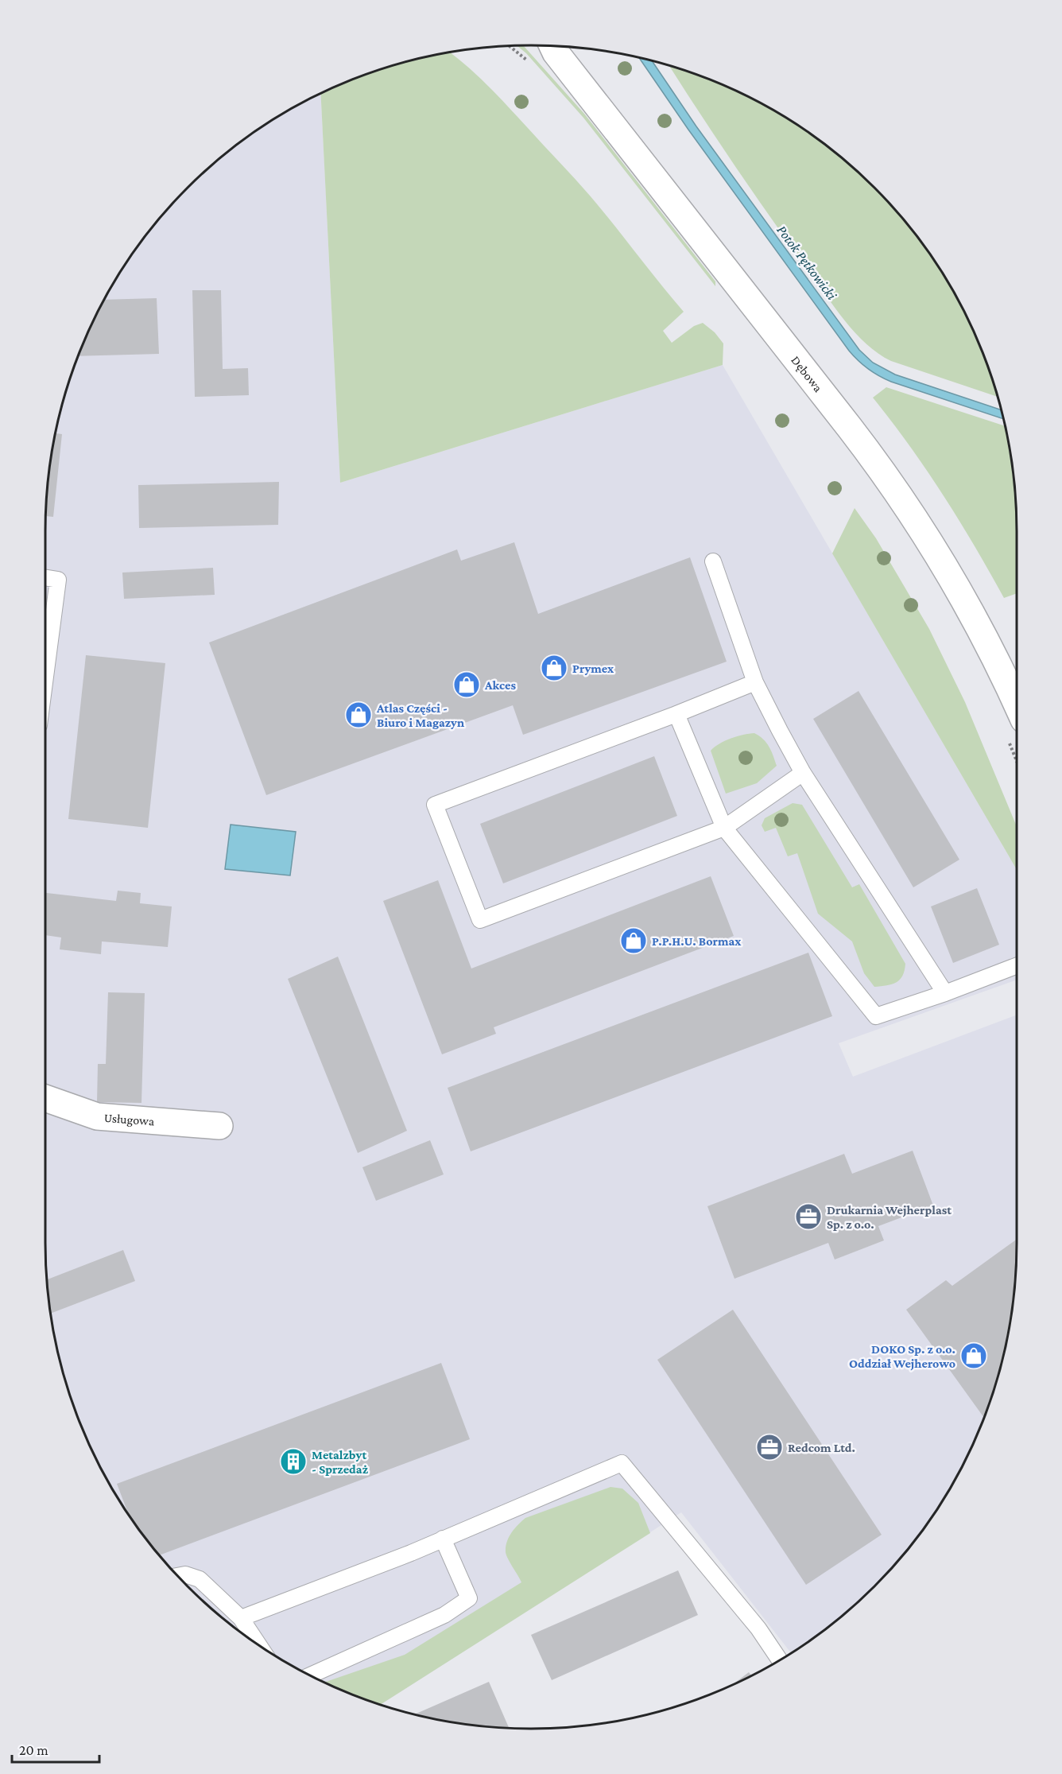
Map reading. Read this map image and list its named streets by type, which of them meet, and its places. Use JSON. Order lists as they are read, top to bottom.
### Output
{
  "streets": {
    "main road": ["Dębowa", "Usługowa"]
  },
  "water": ["Potok Pętkowicki"],
  "places": {
    "shop": [
      "Prymex",
      "Akces",
      "Atlas Części - Biuro i Magazyn",
      "P.P.H.U. Bormax",
      "DOKO Sp. z o.o. Oddział Wejherowo"
    ],
    "office": ["Drukarnia Wejherplast Sp. z o.o.", "Redcom Ltd."],
    "building": ["Metalzbyt - Sprzedaż"]
  },
  "scale_bar": "20 m"
}
